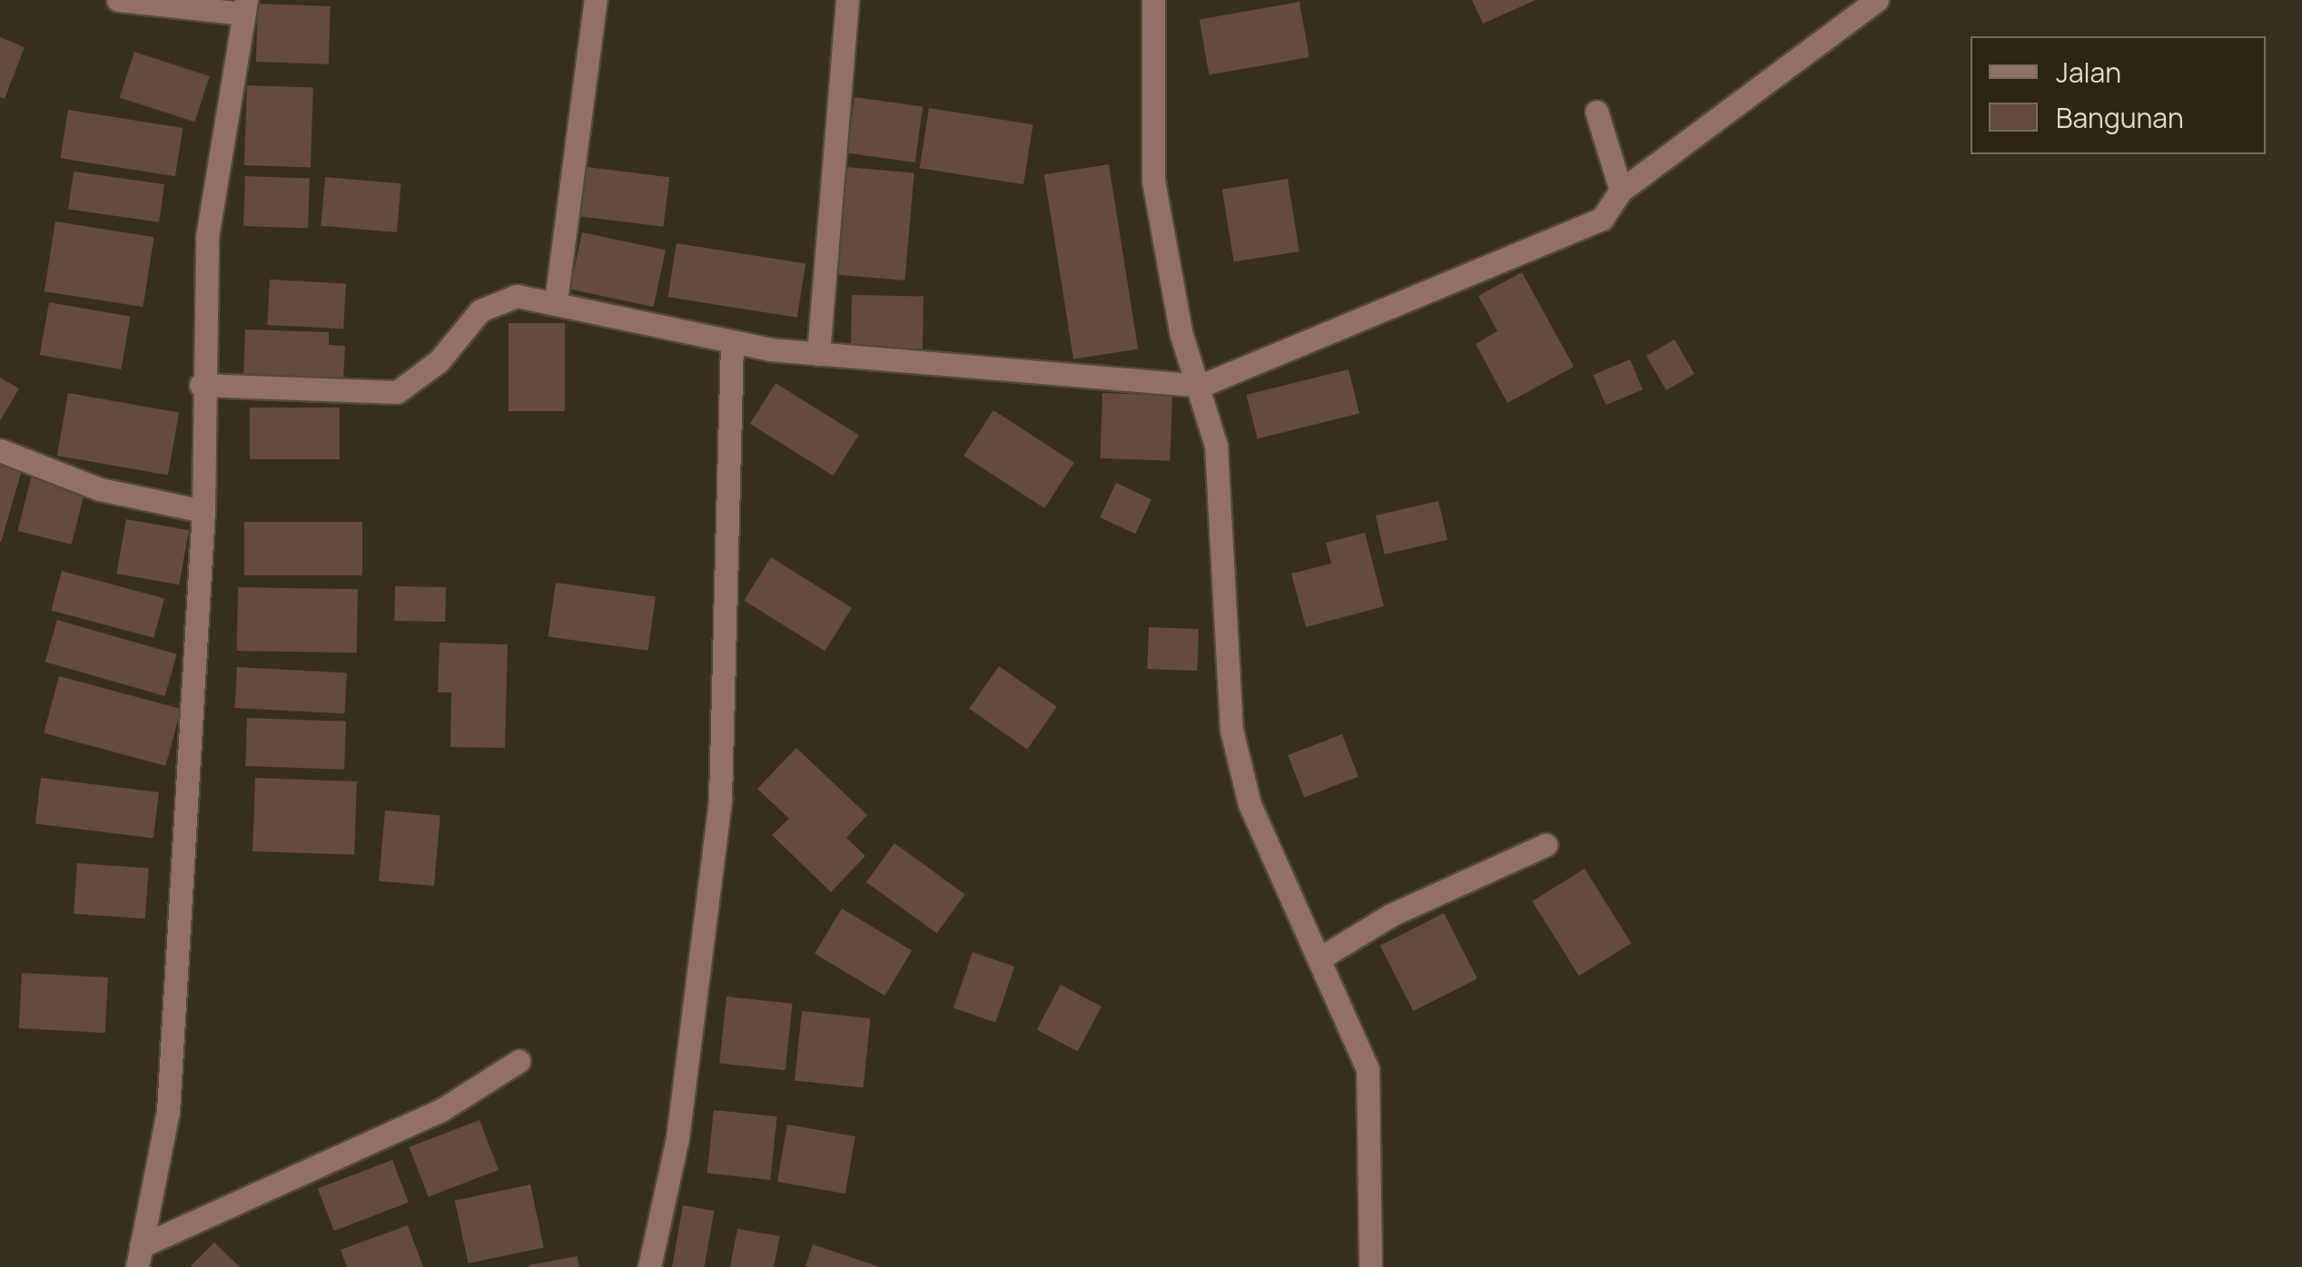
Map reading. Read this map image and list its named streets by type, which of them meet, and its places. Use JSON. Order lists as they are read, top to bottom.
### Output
{
  "legend": ["Jalan", "Bangunan"]
}
